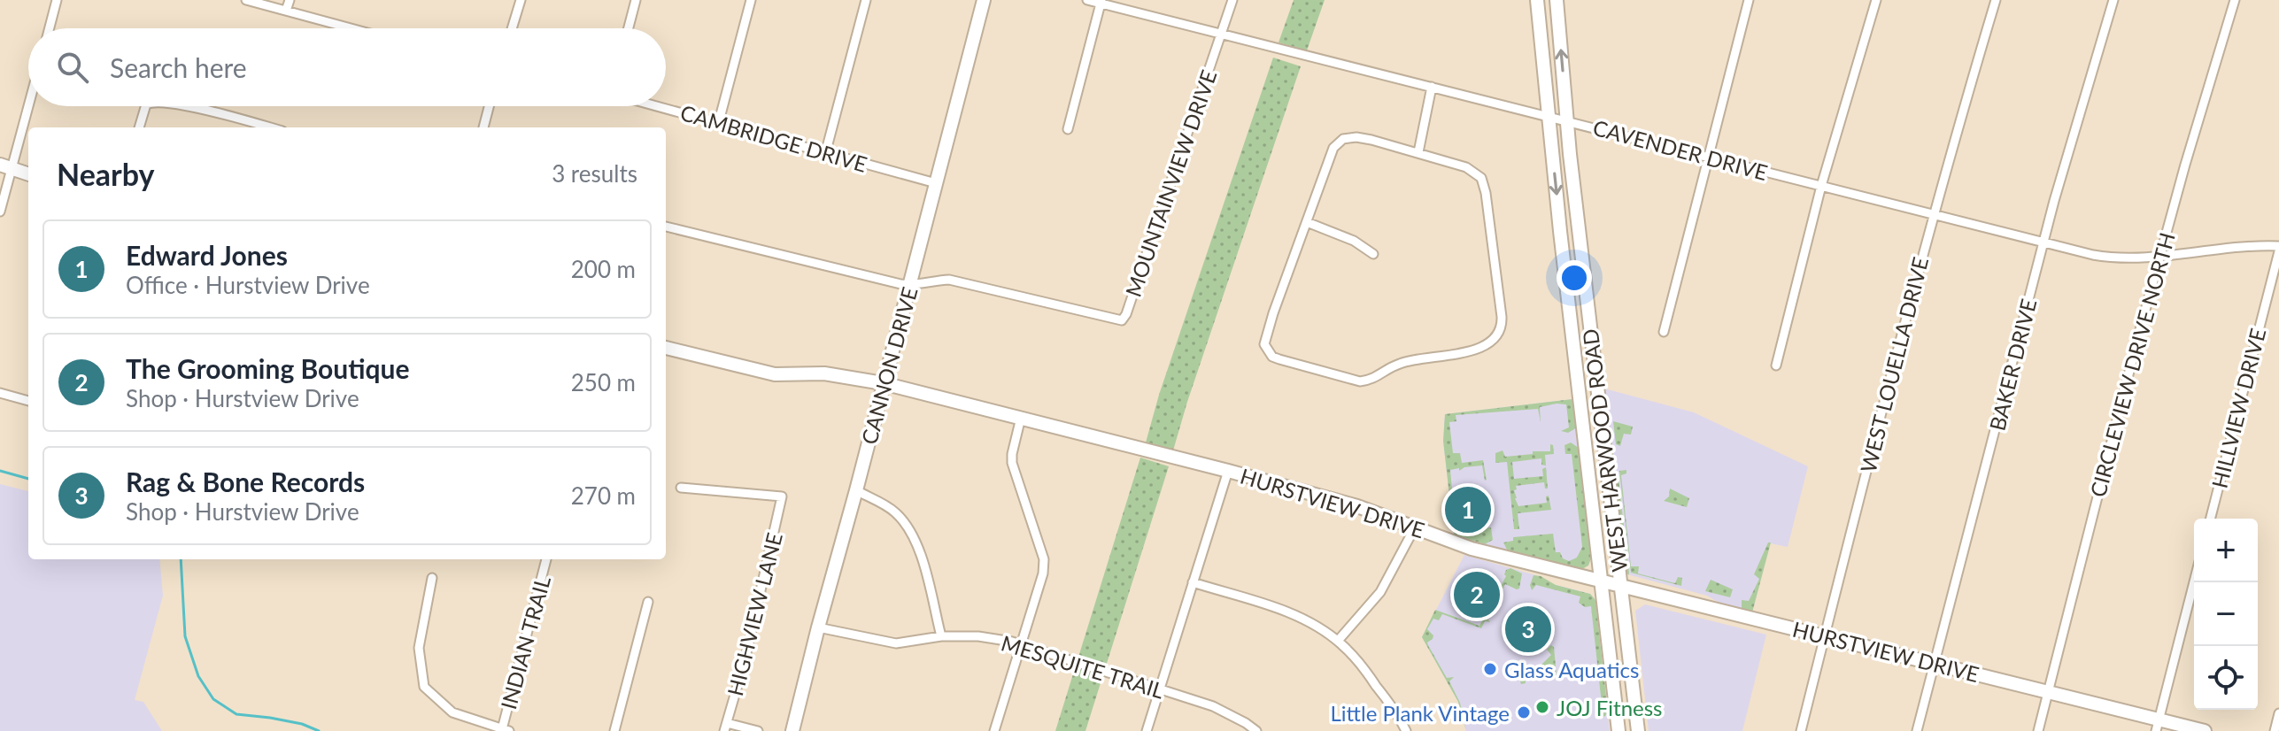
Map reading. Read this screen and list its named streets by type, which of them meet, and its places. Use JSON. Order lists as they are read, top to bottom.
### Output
{
  "streets": {
    "street": [
      "CAMBRIDGE DRIVE",
      "CAVENDER DRIVE",
      "MOUNTAINVIEW DRIVE",
      "WEST LOUELLA DRIVE",
      "BAKER DRIVE",
      "CIRCLEVIEW DRIVE NORTH",
      "CANNON DRIVE",
      "HILLVIEW DRIVE",
      "WEST HARWOOD ROAD",
      "HURSTVIEW DRIVE",
      "HIGHVIEW LANE",
      "INDIAN TRAIL",
      "MESQUITE TRAIL"
    ]
  },
  "crossings": [
    ["CAMBRIDGE DRIVE", "CANNON DRIVE"],
    ["CAVENDER DRIVE", "MOUNTAINVIEW DRIVE"],
    ["CAVENDER DRIVE", "WEST LOUELLA DRIVE"],
    ["CAVENDER DRIVE", "BAKER DRIVE"],
    ["CAVENDER DRIVE", "CIRCLEVIEW DRIVE NORTH"],
    ["CAVENDER DRIVE", "WEST HARWOOD ROAD"],
    ["MOUNTAINVIEW DRIVE", "CANNON DRIVE"],
    ["WEST LOUELLA DRIVE", "HURSTVIEW DRIVE"],
    ["BAKER DRIVE", "HURSTVIEW DRIVE"],
    ["CIRCLEVIEW DRIVE NORTH", "HURSTVIEW DRIVE"],
    ["CANNON DRIVE", "HURSTVIEW DRIVE"],
    ["CANNON DRIVE", "MESQUITE TRAIL"],
    ["WEST HARWOOD ROAD", "HURSTVIEW DRIVE"]
  ],
  "places": ["Glass Aquatics", "JOJ Fitness", "Little Plank Vintage"],
  "page": {
    "search": "Search here",
    "heading": ["Nearby", "3 results"],
    "list": [
      {
        "mark": "1",
        "name": "Edward Jones",
        "note": "Office · Hurstview Drive",
        "value": "200 m"
      },
      {
        "mark": "2",
        "name": "The Grooming Boutique",
        "note": "Shop · Hurstview Drive",
        "value": "250 m"
      },
      {
        "mark": "3",
        "name": "Rag & Bone Records",
        "note": "Shop · Hurstview Drive",
        "value": "270 m"
      }
    ],
    "pins": ["1", "2", "3"],
    "map_buttons": ["+", "−"]
  }
}
